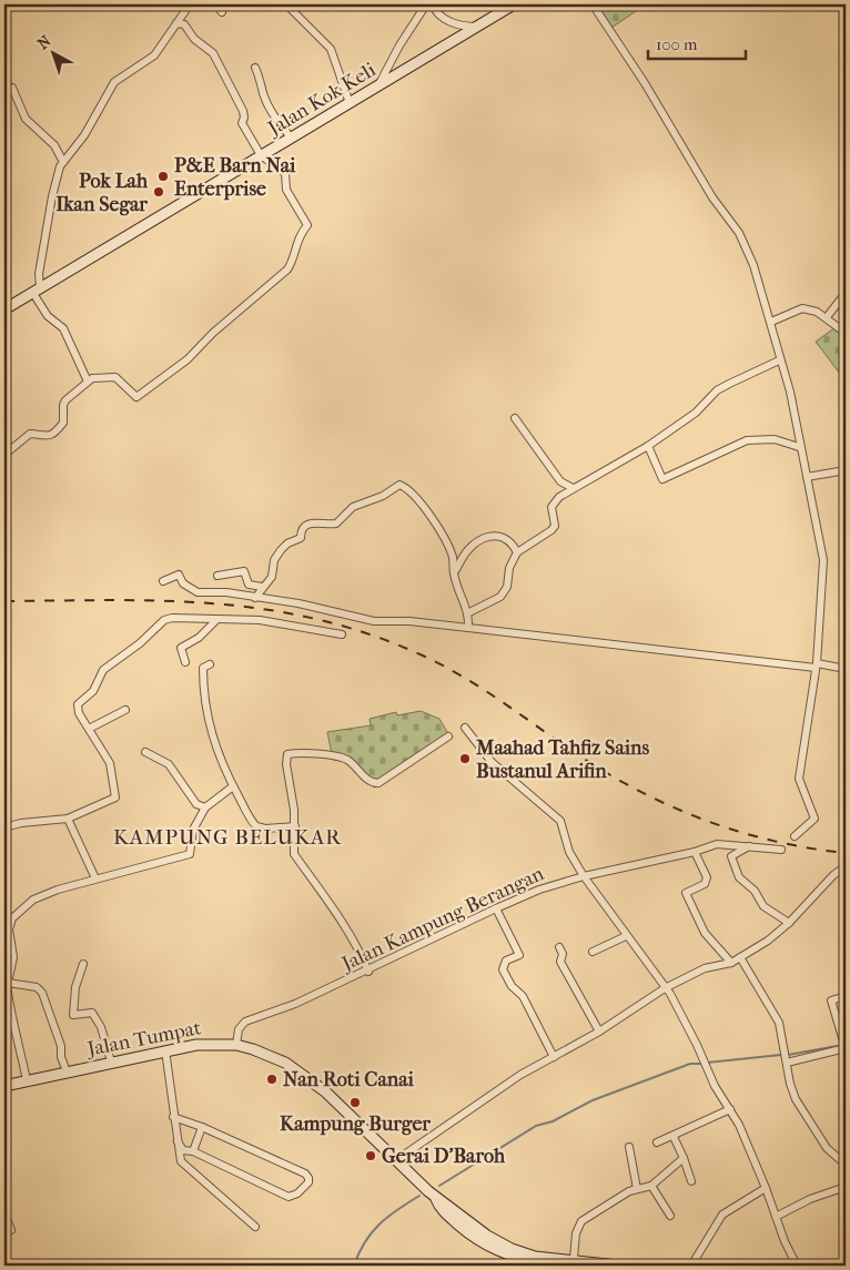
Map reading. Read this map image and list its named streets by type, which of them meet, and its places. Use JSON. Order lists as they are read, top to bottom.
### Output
{
  "streets": {
    "main road": ["Jalan Kok Keli", "Jalan Tumpat"],
    "street": ["Jalan Kampung Berangan"]
  },
  "crossings": [
    ["Jalan Kampung Berangan", "Jalan Tumpat"]
  ],
  "districts": ["KAMPUNG BELUKAR"],
  "places": [
    "P&E Barn Nai Enterprise",
    "Pok Lah Ikan Segar",
    "Maahad Tahfiz Sains Bustanul Arifin",
    "Nan Roti Canai",
    "Kampung Burger",
    "Gerai D'Baroh"
  ],
  "scale_bar": "100 m",
  "north": "top left"
}
